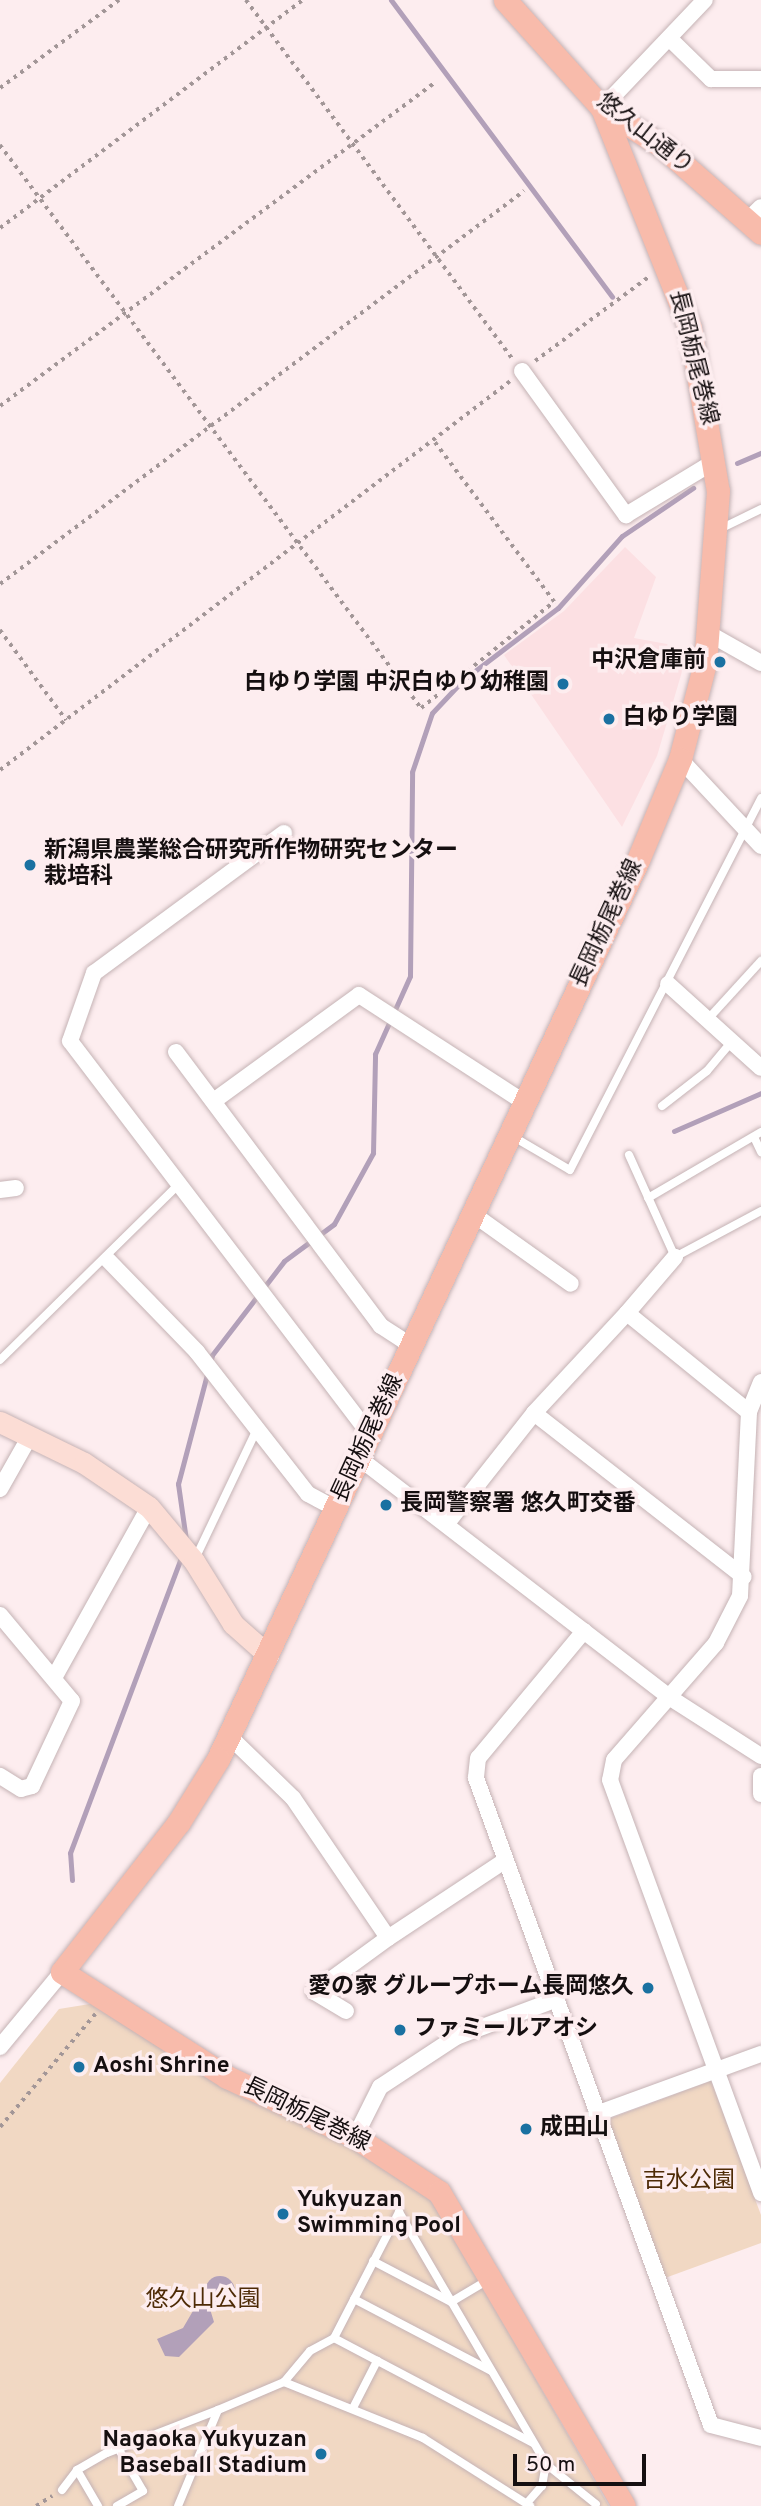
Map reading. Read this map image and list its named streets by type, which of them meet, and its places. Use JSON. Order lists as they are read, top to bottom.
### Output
{
  "streets": {
    "main road": ["悠久山通り", "長岡栃尾巻線"]
  },
  "crossings": [
    ["悠久山通り", "長岡栃尾巻線"]
  ],
  "parks": ["吉水公園", "悠久山公園"],
  "places": [
    "中沢倉庫前",
    "白ゆり学園 中沢白ゆり幼稚園",
    "白ゆり学園",
    "新潟県農業総合研究所作物研究センター 栽培科",
    "長岡警察署 悠久町交番",
    "愛の家 グループホーム長岡悠久",
    "ファミールアオシ",
    "Aoshi Shrine",
    "成田山",
    "Yukyuzan Swimming Pool",
    "Nagaoka Yukyuzan Baseball Stadium"
  ],
  "scale_bar": "50 m"
}
